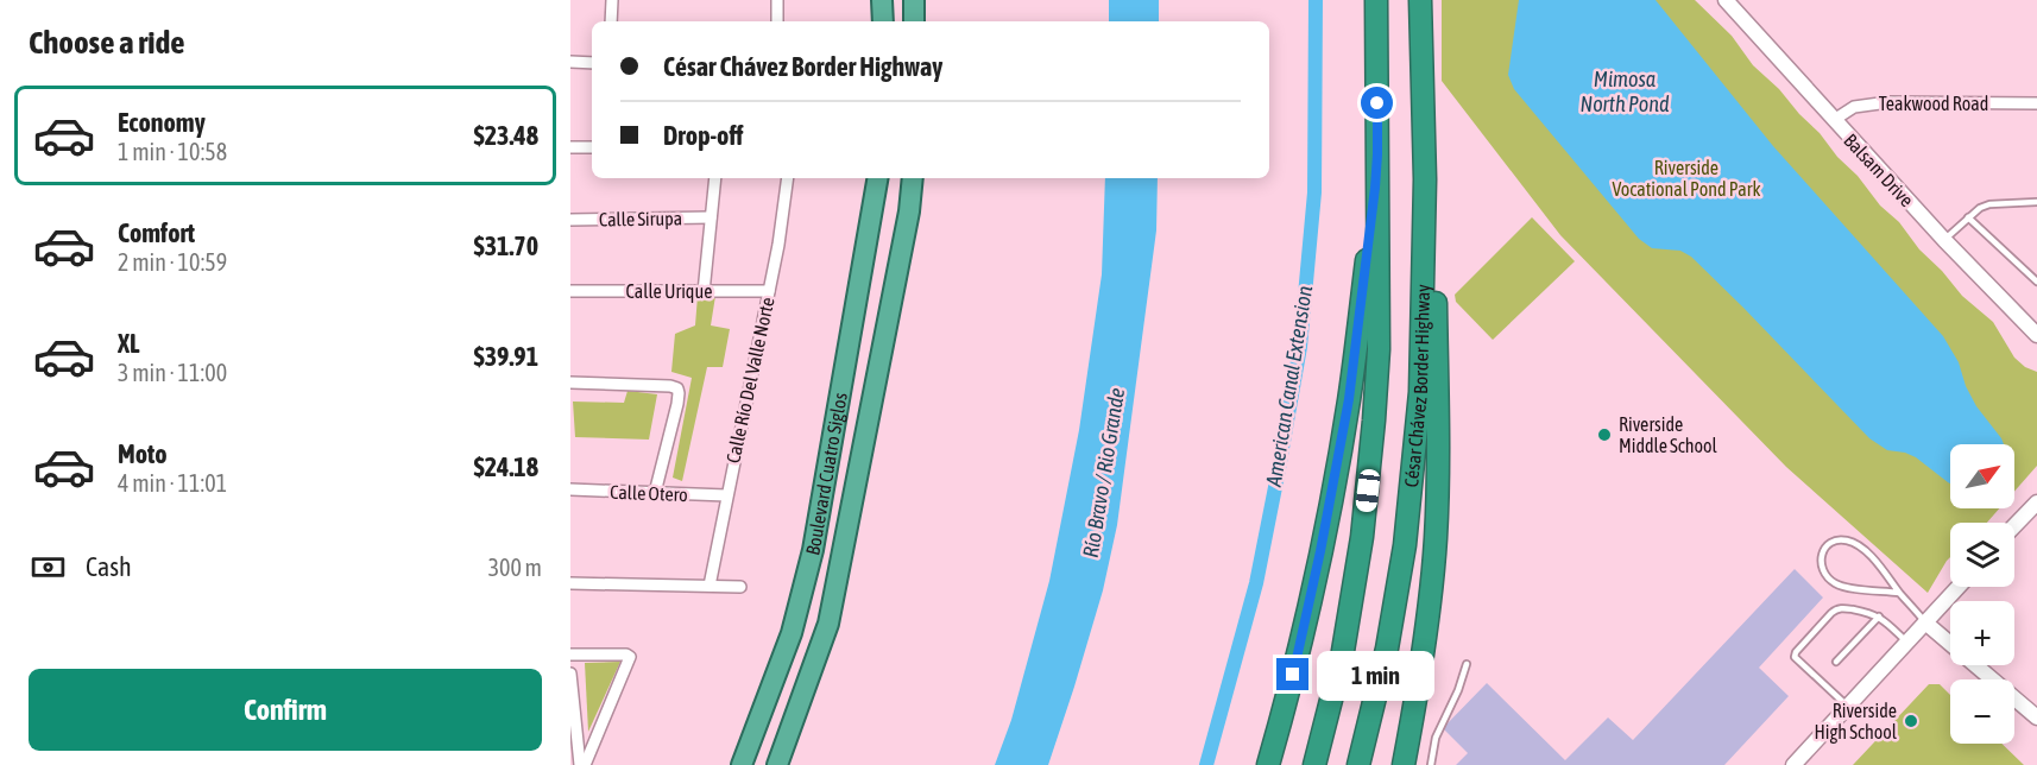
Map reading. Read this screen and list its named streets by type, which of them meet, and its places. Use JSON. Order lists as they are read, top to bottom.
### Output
{
  "streets": {
    "highway": ["César Chávez Border Highway", "Boulevard Cuatro Siglos"],
    "street": [
      "Teakwood Road",
      "Balsam Drive",
      "Calle Sirupa",
      "Calle Urique",
      "Calle Río Del Valle Norte",
      "Calle Otero"
    ]
  },
  "crossings": [
    ["Teakwood Road", "Balsam Drive"],
    ["Calle Urique", "Calle Río Del Valle Norte"],
    ["Calle Río Del Valle Norte", "Calle Otero"]
  ],
  "water": ["Mimosa North Pond", "American Canal Extension", "Río Bravo / Rio Grande"],
  "parks": ["Riverside Vocational Pond Park"],
  "places": ["Riverside Middle School", "Riverside High School"],
  "north": "top right",
  "page": {
    "heading": "Choose a ride",
    "banner": ["César Chávez Border Highway", "Drop-off"],
    "list": [
      {
        "name": "Economy",
        "note": "1 min · 10:58",
        "value": "$23.48"
      },
      {
        "name": "Comfort",
        "note": "2 min · 10:59",
        "value": "$31.70"
      },
      {
        "name": "XL",
        "note": "3 min · 11:00",
        "value": "$39.91"
      },
      {
        "name": "Moto",
        "note": "4 min · 11:01",
        "value": "$24.18"
      }
    ],
    "map_buttons": ["+", "−"],
    "pay": ["Cash", "300 m"],
    "bubble": "1 min",
    "buttons": "Confirm"
  }
}
